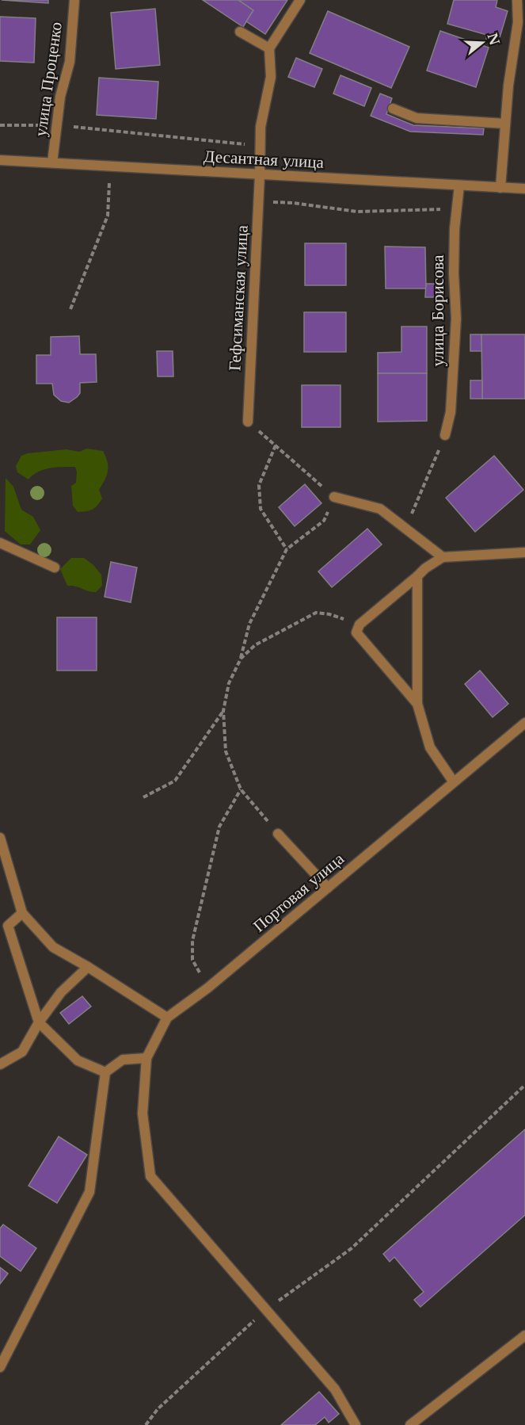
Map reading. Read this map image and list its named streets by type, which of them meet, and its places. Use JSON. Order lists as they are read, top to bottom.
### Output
{
  "streets": {
    "street": [
      "улица Проценко",
      "Десантная улица",
      "Гефсиманская улица",
      "улица Борисова",
      "Портовая улица"
    ]
  },
  "crossings": [
    ["улица Проценко", "Десантная улица"],
    ["Десантная улица", "Гефсиманская улица"],
    ["Десантная улица", "улица Борисова"]
  ],
  "north": "right"
}
